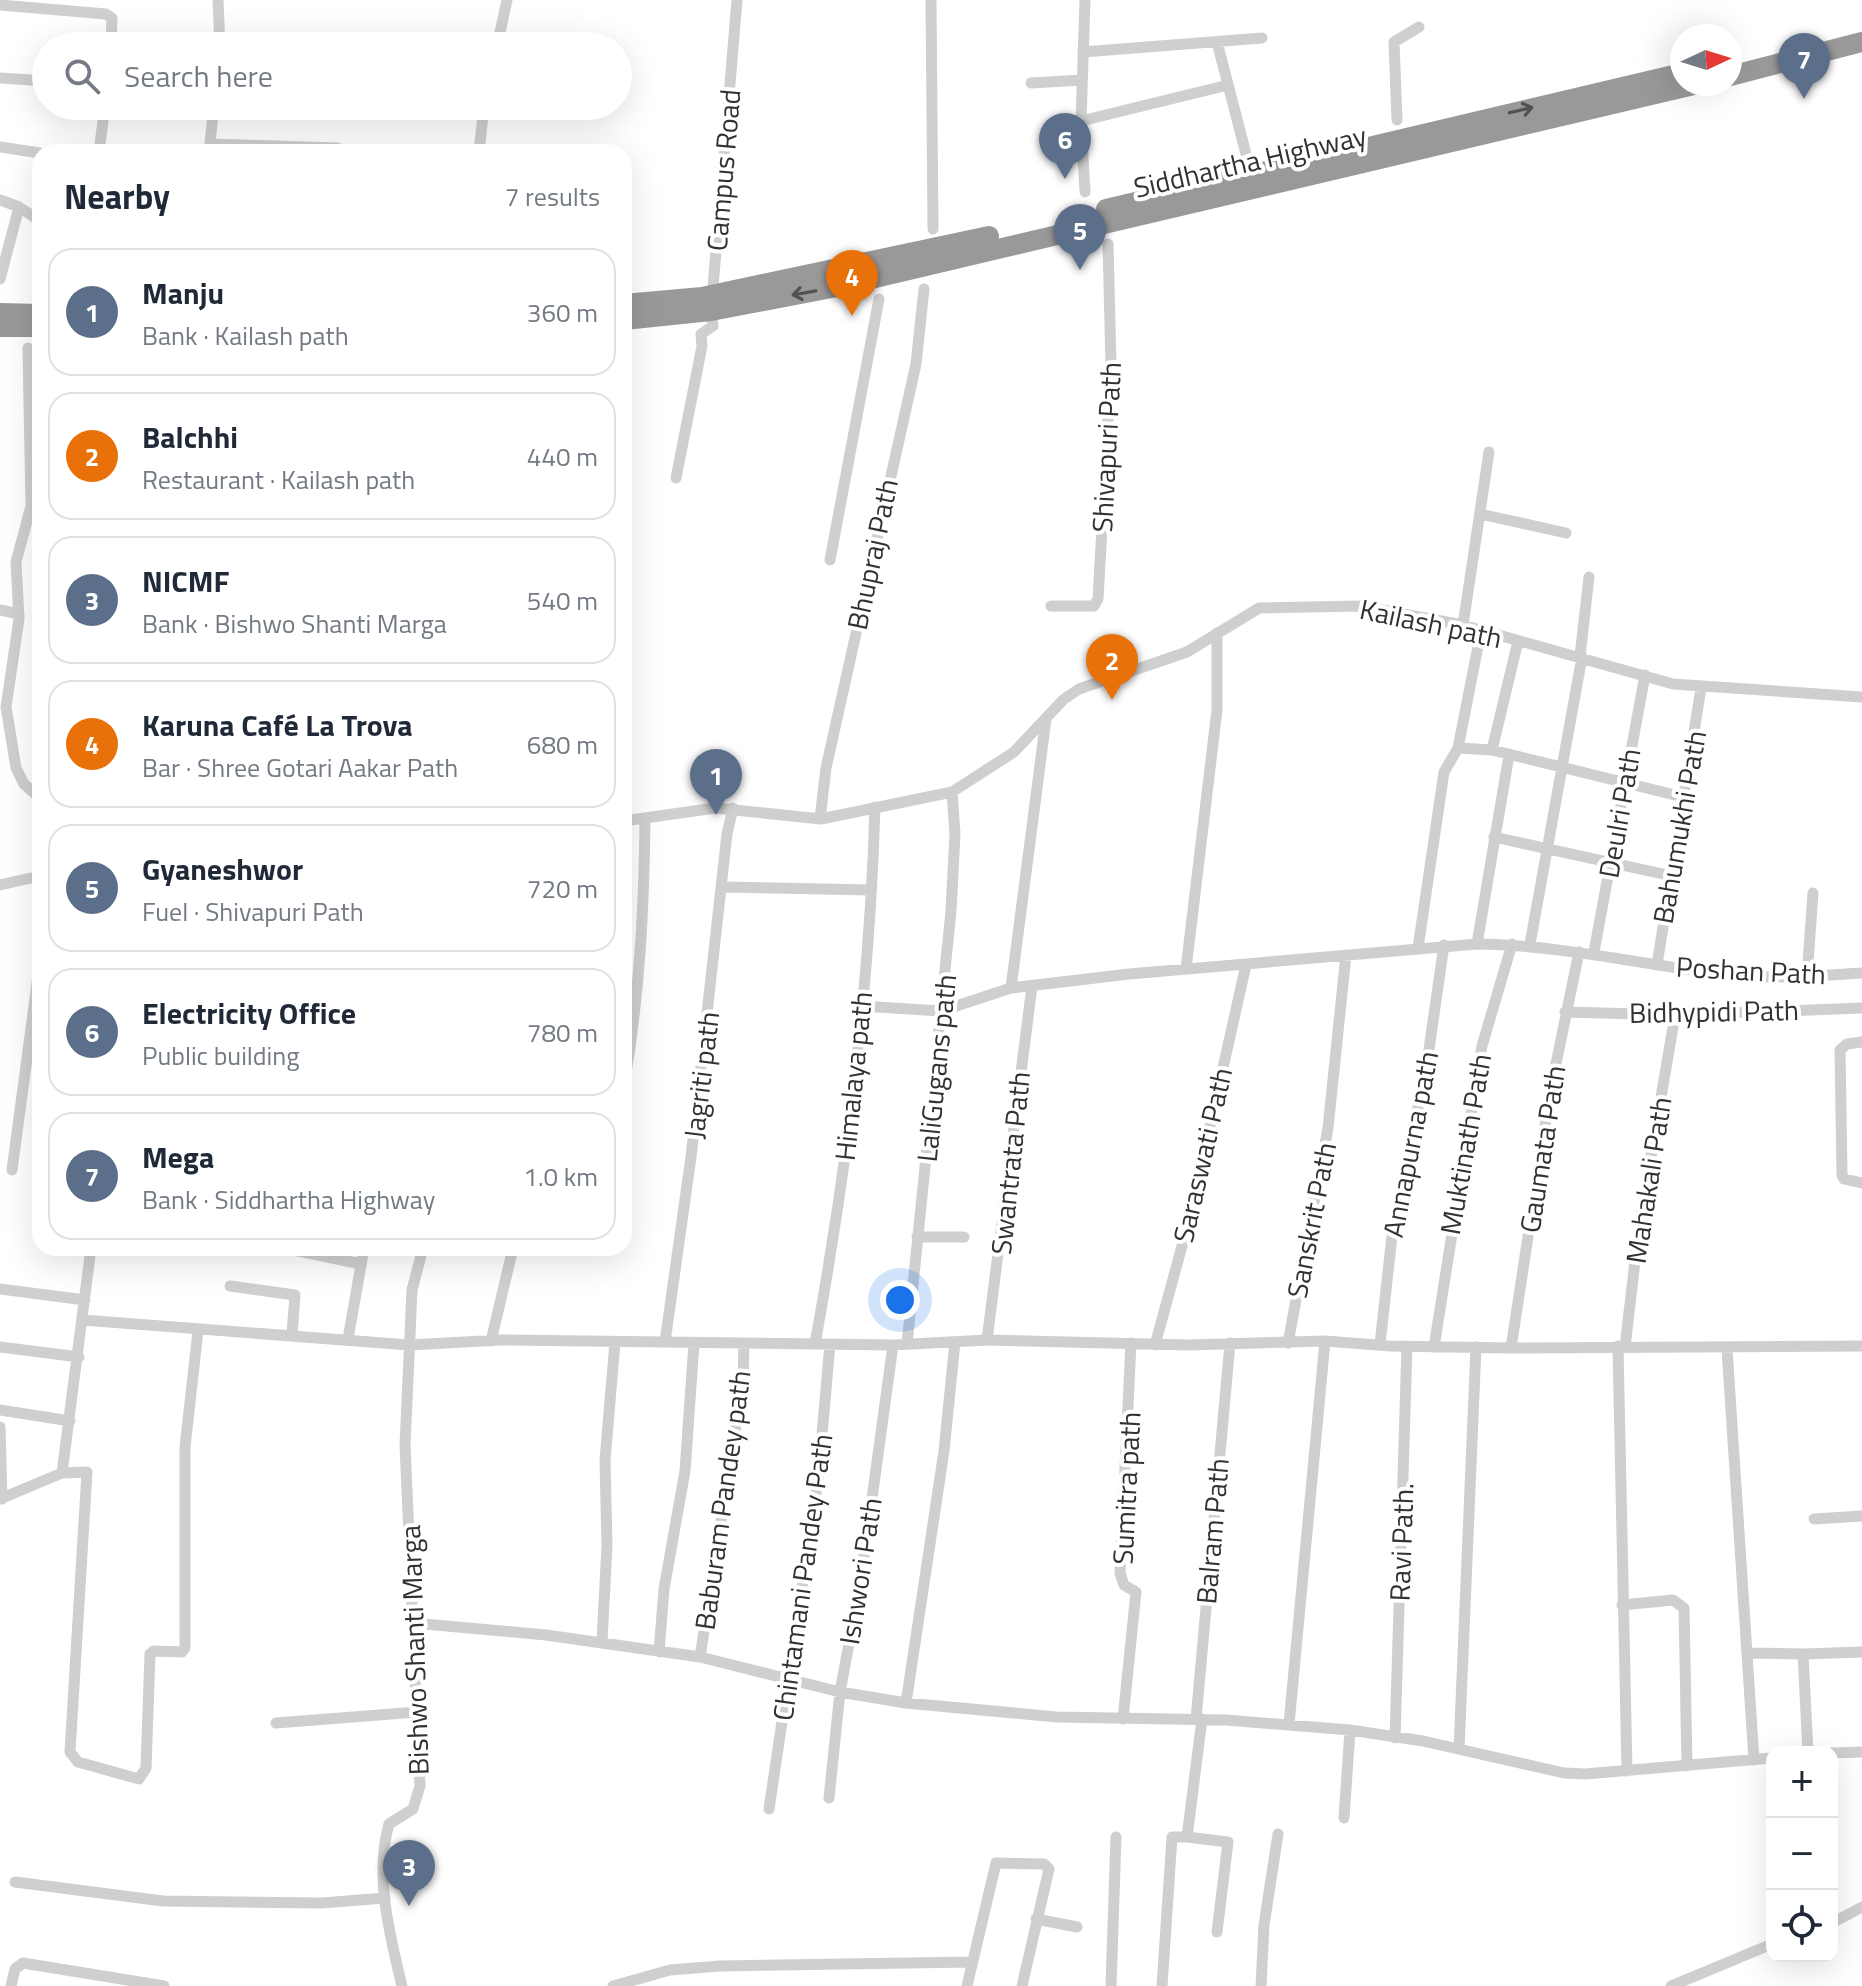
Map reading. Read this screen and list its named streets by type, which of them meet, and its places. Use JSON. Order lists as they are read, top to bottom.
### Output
{
  "streets": {
    "highway": ["Siddhartha Highway"],
    "street": [
      "Campus Road",
      "Shivapuri Path",
      "Bhupraj Path",
      "Kailash path",
      "Deulri Path",
      "Bahumukhi Path",
      "Poshan Path",
      "Bidhypidi Path",
      "LaliGugans path",
      "Jagriti path",
      "Himalaya path",
      "Annapurna path",
      "Muktinath Path",
      "Gaumata Path",
      "Saraswati Path",
      "Swantrata Path",
      "Mahakali Path",
      "Sanskrit Path",
      "Sumitra path",
      "Baburam Pandey path",
      "Balram Path",
      "Ravi Path.",
      "Ishwori Path",
      "Chintamani Pandey Path",
      "Bishwo Shanti Marga"
    ]
  },
  "crossings": [
    ["Siddhartha Highway", "Campus Road"],
    ["Bhupraj Path", "Kailash path"],
    ["Kailash path", "Deulri Path"],
    ["Kailash path", "Bahumukhi Path"],
    ["Kailash path", "LaliGugans path"],
    ["Kailash path", "Jagriti path"],
    ["Kailash path", "Himalaya path"],
    ["Deulri Path", "Poshan Path"],
    ["Bahumukhi Path", "Poshan Path"],
    ["Poshan Path", "LaliGugans path"],
    ["Poshan Path", "Annapurna path"],
    ["Poshan Path", "Muktinath Path"],
    ["Poshan Path", "Gaumata Path"],
    ["Poshan Path", "Saraswati Path"],
    ["Poshan Path", "Swantrata Path"],
    ["Poshan Path", "Sanskrit Path"],
    ["Bidhypidi Path", "Gaumata Path"],
    ["Bidhypidi Path", "Mahakali Path"]
  ],
  "north": "right",
  "page": {
    "search": "Search here",
    "pins": [
      "7",
      "6",
      "5",
      "4",
      "2",
      "1",
      "3"
    ],
    "heading": ["Nearby", "7 results"],
    "list": [
      {
        "mark": "1",
        "name": "Manju",
        "note": "Bank · Kailash path",
        "value": "360 m"
      },
      {
        "mark": "2",
        "name": "Balchhi",
        "note": "Restaurant · Kailash path",
        "value": "440 m"
      },
      {
        "mark": "3",
        "name": "NICMF",
        "note": "Bank · Bishwo Shanti Marga",
        "value": "540 m"
      },
      {
        "mark": "4",
        "name": "Karuna Café La Trova",
        "note": "Bar · Shree Gotari Aakar Path",
        "value": "680 m"
      },
      {
        "mark": "5",
        "name": "Gyaneshwor",
        "note": "Fuel · Shivapuri Path",
        "value": "720 m"
      },
      {
        "mark": "6",
        "name": "Electricity Office",
        "note": "Public building",
        "value": "780 m"
      },
      {
        "mark": "7",
        "name": "Mega",
        "note": "Bank · Siddhartha Highway",
        "value": "1.0 km"
      }
    ],
    "map_buttons": ["+", "−"]
  }
}
